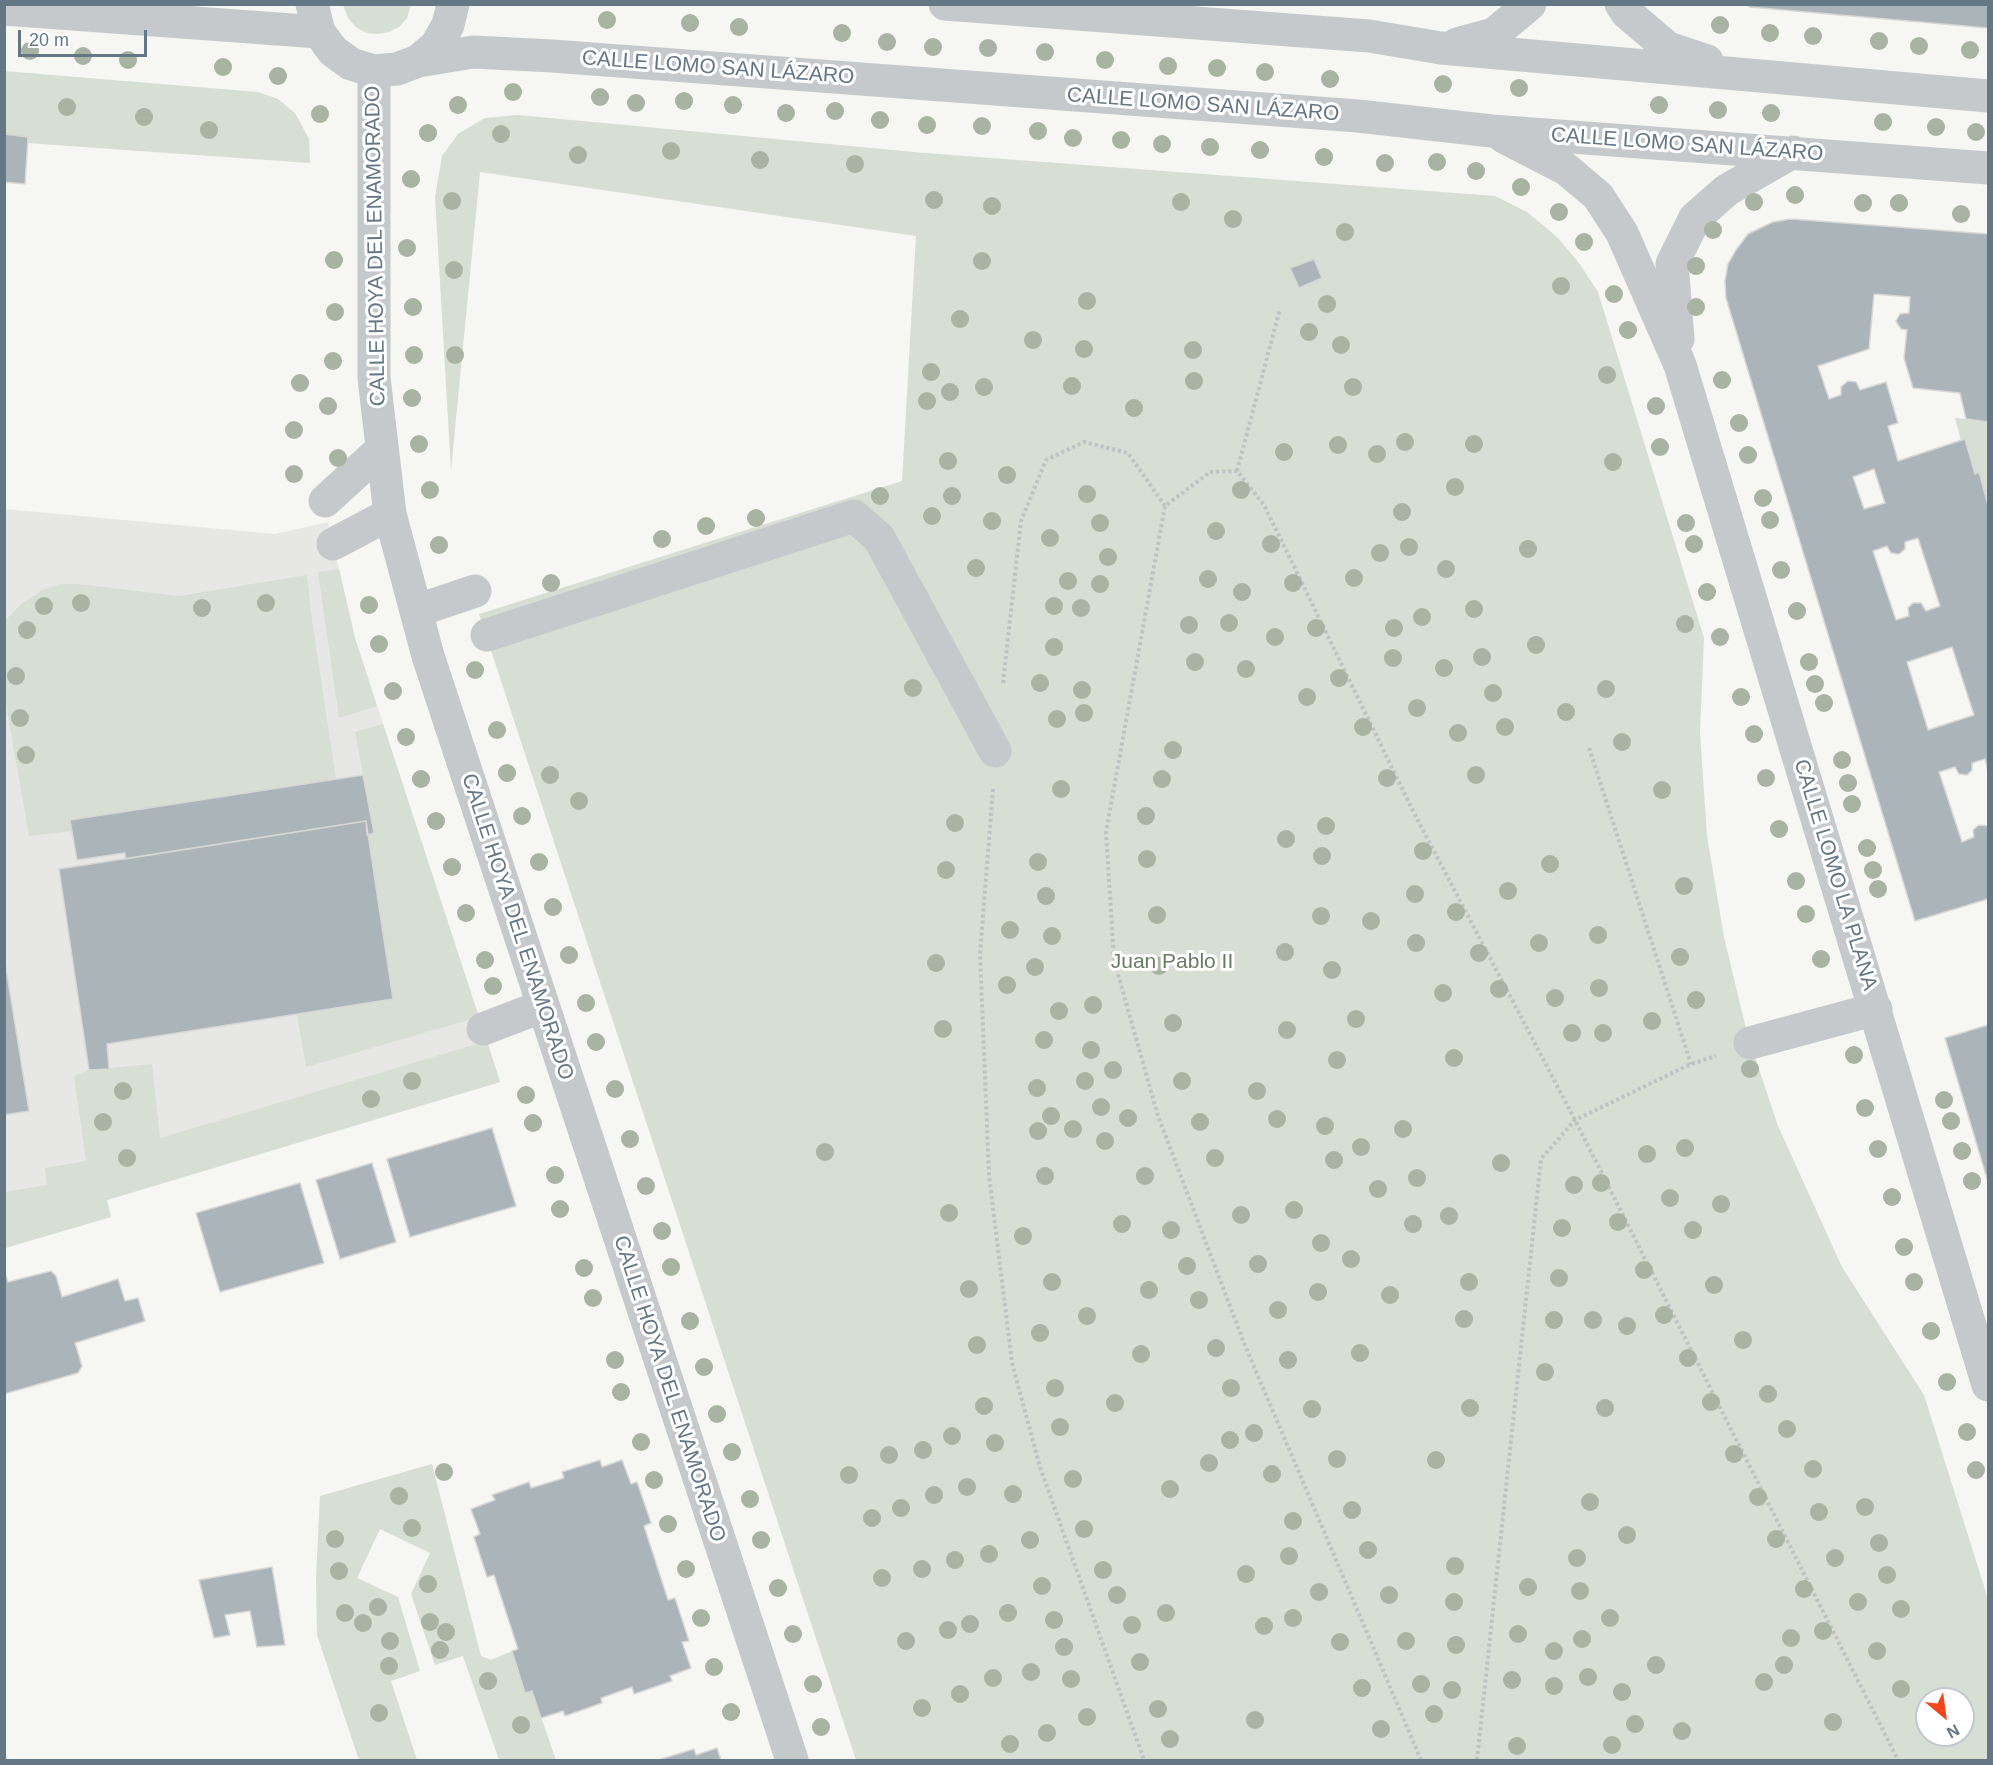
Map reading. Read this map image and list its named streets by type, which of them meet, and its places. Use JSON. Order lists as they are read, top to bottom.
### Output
{
  "streets": {
    "street": ["CALLE LOMO SAN LÁZARO", "CALLE HOYA DEL ENAMORADO", "CALLE LOMO LA PLANA"]
  },
  "crossings": [
    ["CALLE LOMO SAN LÁZARO", "CALLE HOYA DEL ENAMORADO"],
    ["CALLE LOMO SAN LÁZARO", "CALLE LOMO LA PLANA"]
  ],
  "parks": ["Juan Pablo II"],
  "scale_bar": "20 m",
  "north": "bottom right"
}
